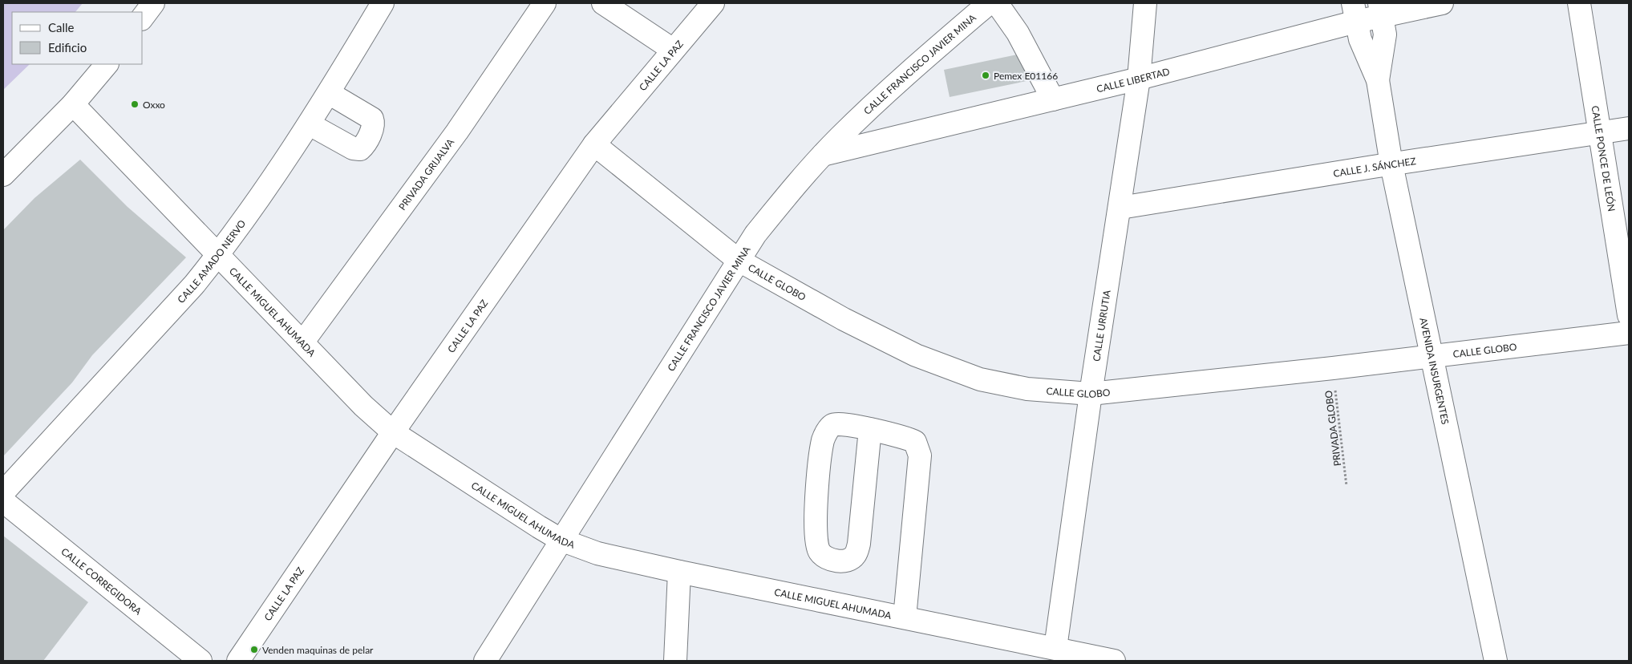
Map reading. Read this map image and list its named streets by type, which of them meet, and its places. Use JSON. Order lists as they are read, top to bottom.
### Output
{
  "streets": {
    "street": [
      "CALLE FRANCISCO JAVIER MINA",
      "CALLE LA PAZ",
      "CALLE LIBERTAD",
      "CALLE PONCE DE LEÓN",
      "CALLE J. SÁNCHEZ",
      "PRIVADA GRIJALVA",
      "CALLE AMADO NERVO",
      "CALLE GLOBO",
      "CALLE MIGUEL AHUMADA",
      "CALLE URRUTIA",
      "AVENIDA INSURGENTES",
      "CALLE CORREGIDORA"
    ],
    "path": ["PRIVADA GLOBO"]
  },
  "crossings": [
    ["CALLE FRANCISCO JAVIER MINA", "CALLE LIBERTAD"],
    ["CALLE FRANCISCO JAVIER MINA", "CALLE GLOBO"],
    ["CALLE FRANCISCO JAVIER MINA", "CALLE MIGUEL AHUMADA"],
    ["CALLE LA PAZ", "CALLE GLOBO"],
    ["CALLE LA PAZ", "CALLE MIGUEL AHUMADA"],
    ["CALLE LIBERTAD", "CALLE URRUTIA"],
    ["CALLE LIBERTAD", "AVENIDA INSURGENTES"],
    ["CALLE PONCE DE LEÓN", "CALLE J. SÁNCHEZ"],
    ["CALLE J. SÁNCHEZ", "CALLE URRUTIA"],
    ["CALLE J. SÁNCHEZ", "AVENIDA INSURGENTES"],
    ["PRIVADA GRIJALVA", "CALLE MIGUEL AHUMADA"],
    ["CALLE AMADO NERVO", "CALLE MIGUEL AHUMADA"],
    ["CALLE GLOBO", "CALLE URRUTIA"],
    ["CALLE GLOBO", "AVENIDA INSURGENTES"],
    ["CALLE GLOBO", "PRIVADA GLOBO"],
    ["CALLE MIGUEL AHUMADA", "CALLE URRUTIA"]
  ],
  "places": ["Pemex E01166", "Oxxo", "Venden maquinas de pelar"],
  "legend": ["Calle", "Edificio"]
}
